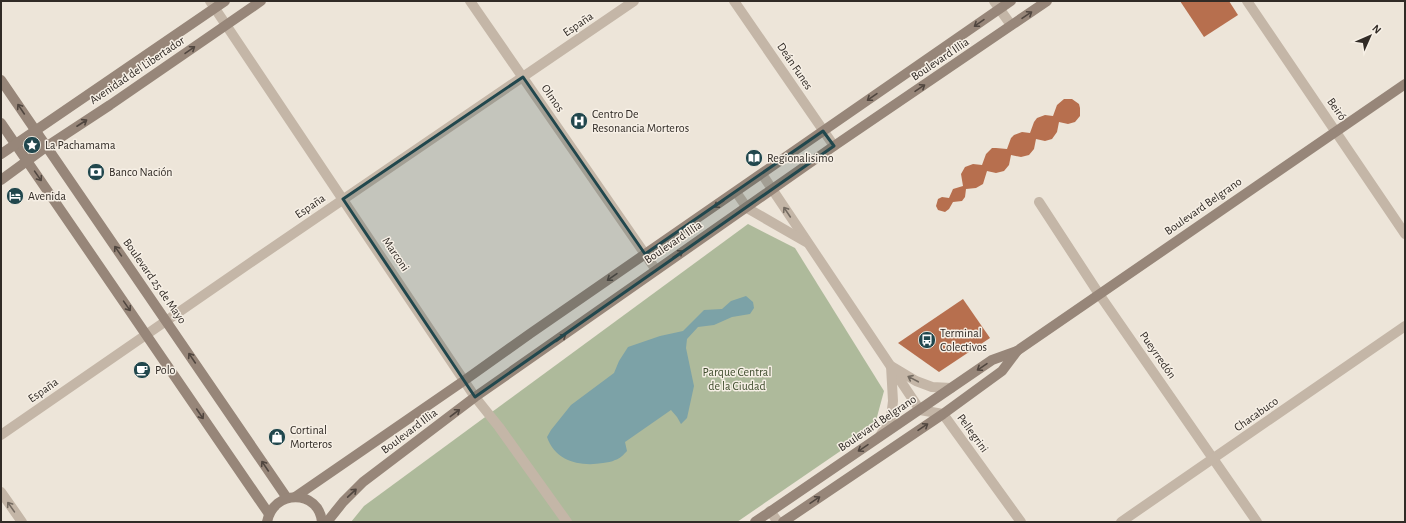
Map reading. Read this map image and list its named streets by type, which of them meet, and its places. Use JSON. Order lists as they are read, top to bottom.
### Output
{
  "streets": {
    "street": [
      "España",
      "Boulevard Illia",
      "Deán Funes",
      "Avenidad del Libertador",
      "Olmos",
      "Beiró",
      "Boulevard Belgrano",
      "Marconi",
      "Boulevard 25 de Mayo",
      "Pueyrredón",
      "Chacabuco",
      "Pellegrini"
    ]
  },
  "crossings": [
    ["España", "Olmos"],
    ["España", "Marconi"],
    ["España", "Boulevard 25 de Mayo"],
    ["Boulevard Illia", "Deán Funes"],
    ["Boulevard Illia", "Olmos"],
    ["Boulevard Illia", "Marconi"],
    ["Boulevard Illia", "Boulevard 25 de Mayo"],
    ["Avenidad del Libertador", "Marconi"],
    ["Avenidad del Libertador", "Boulevard 25 de Mayo"],
    ["Beiró", "Boulevard Belgrano"],
    ["Boulevard Belgrano", "Pueyrredón"],
    ["Boulevard Belgrano", "Pellegrini"],
    ["Pueyrredón", "Chacabuco"]
  ],
  "parks": ["Parque Central de la Ciudad"],
  "places": {
    "hospital": ["Centro De Resonancia Morteros"],
    "place": ["La Pachamama"],
    "library": ["Regionalisimo"],
    "bank": ["Banco Nación"],
    "hotel": ["Avenida"],
    "bus stop": ["Terminal Colectivos"],
    "cafe": ["Polo"],
    "shop": ["Cortinal Morteros"]
  },
  "north": "top right"
}
